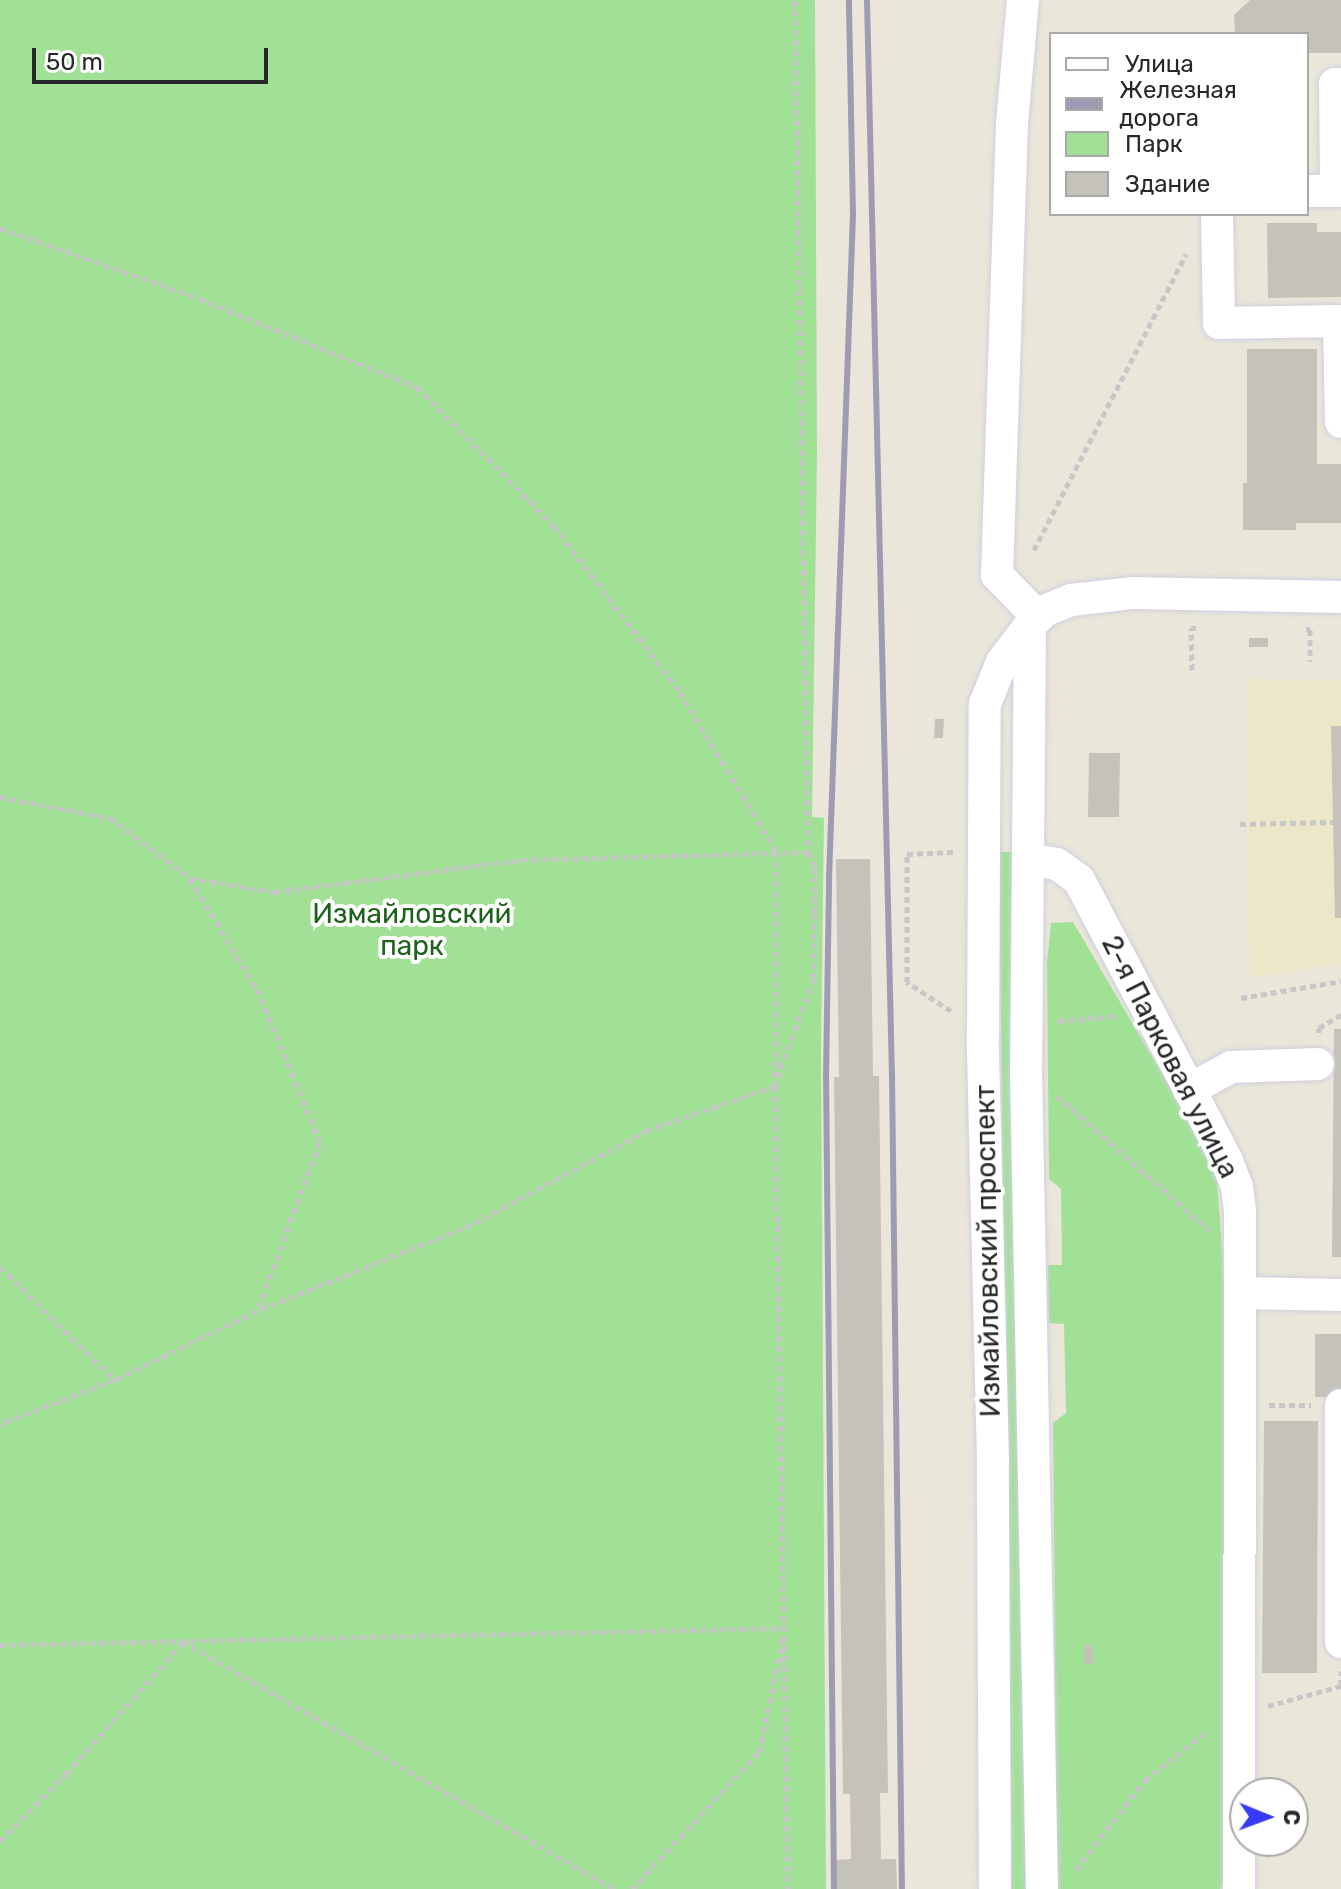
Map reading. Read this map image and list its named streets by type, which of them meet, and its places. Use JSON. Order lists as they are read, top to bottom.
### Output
{
  "streets": {
    "street": ["2-я Парковая улица", "Измайловский проспект"]
  },
  "crossings": [
    ["2-я Парковая улица", "Измайловский проспект"]
  ],
  "parks": ["Измайловский парк"],
  "legend": [
    "Улица",
    "Железная дорога",
    "Парк",
    "Здание"
  ],
  "scale_bar": "50 m",
  "north": "right"
}
